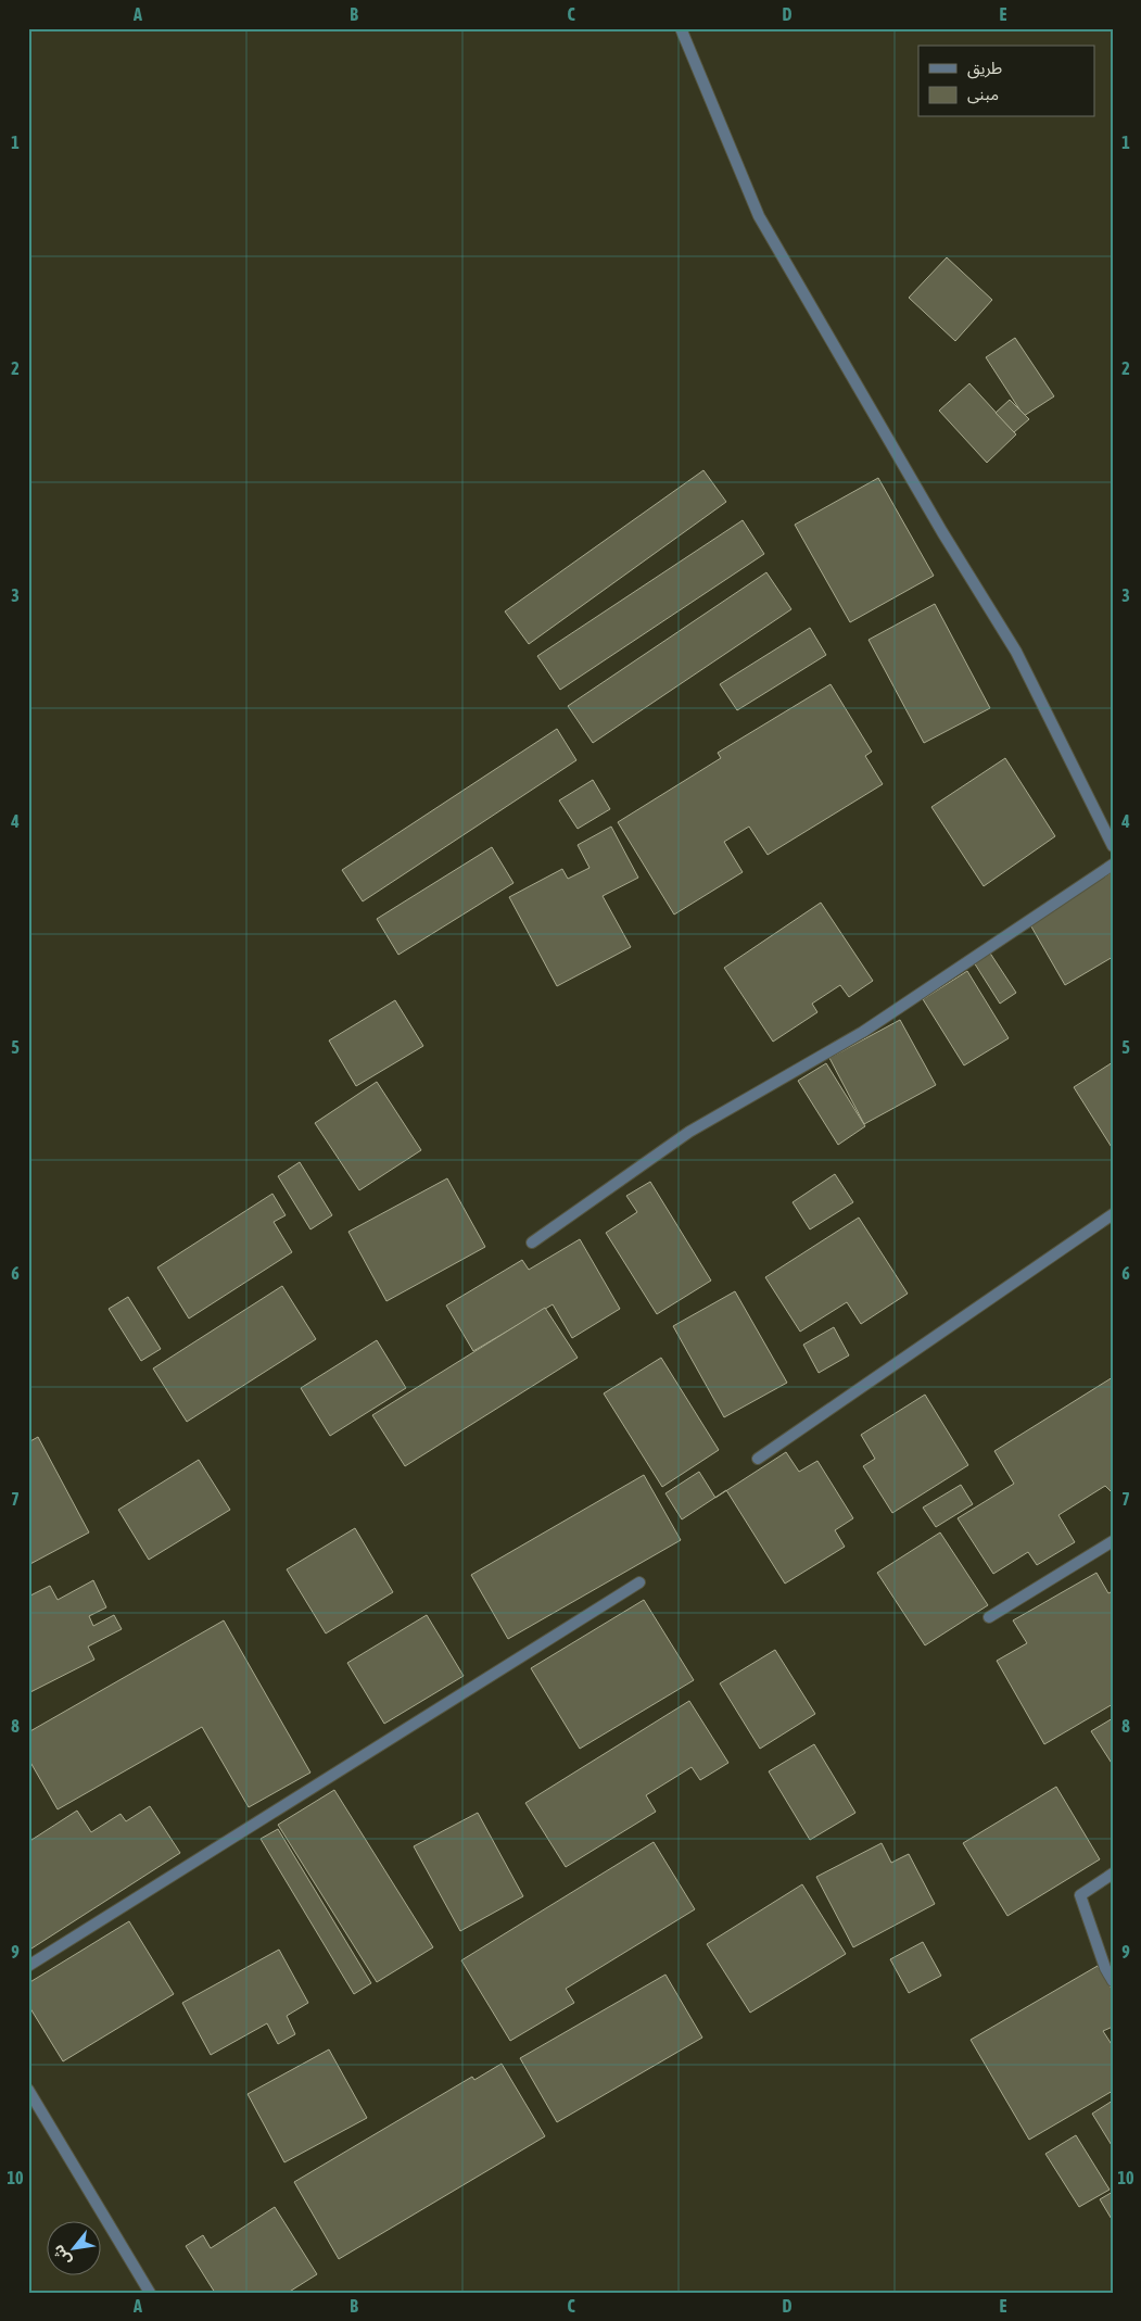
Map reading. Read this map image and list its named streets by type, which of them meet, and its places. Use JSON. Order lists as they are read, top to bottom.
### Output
{
  "legend": ["طريق", "مبنى"],
  "north": "bottom left",
  "grid": {
    "columns": [
      "A",
      "B",
      "C",
      "D",
      "E"
    ],
    "rows": [
      "1",
      "2",
      "3",
      "4",
      "5",
      "6",
      "7",
      "8",
      "9",
      "10"
    ]
  }
}
